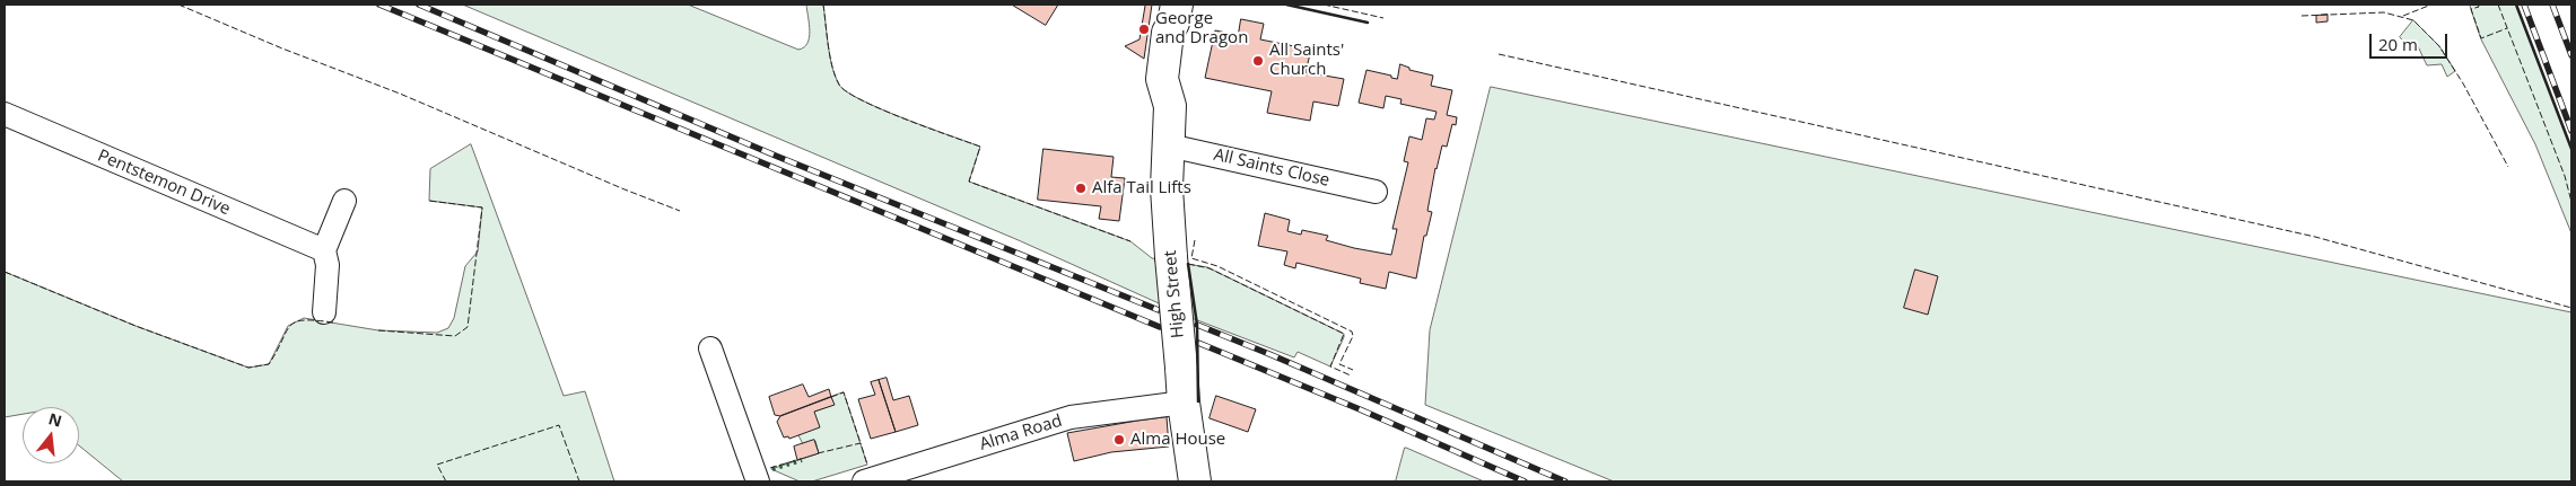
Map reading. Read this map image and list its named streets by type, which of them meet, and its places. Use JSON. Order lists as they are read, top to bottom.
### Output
{
  "streets": {
    "main road": ["High Street"],
    "street": ["All Saints Close", "Pentstemon Drive", "Alma Road"]
  },
  "crossings": [
    ["All Saints Close", "High Street"],
    ["High Street", "Alma Road"]
  ],
  "places": [
    "George and Dragon",
    "All Saints' Church",
    "Alfa Tail Lifts",
    "Alma House"
  ],
  "scale_bar": "20 m",
  "north": "top"
}
